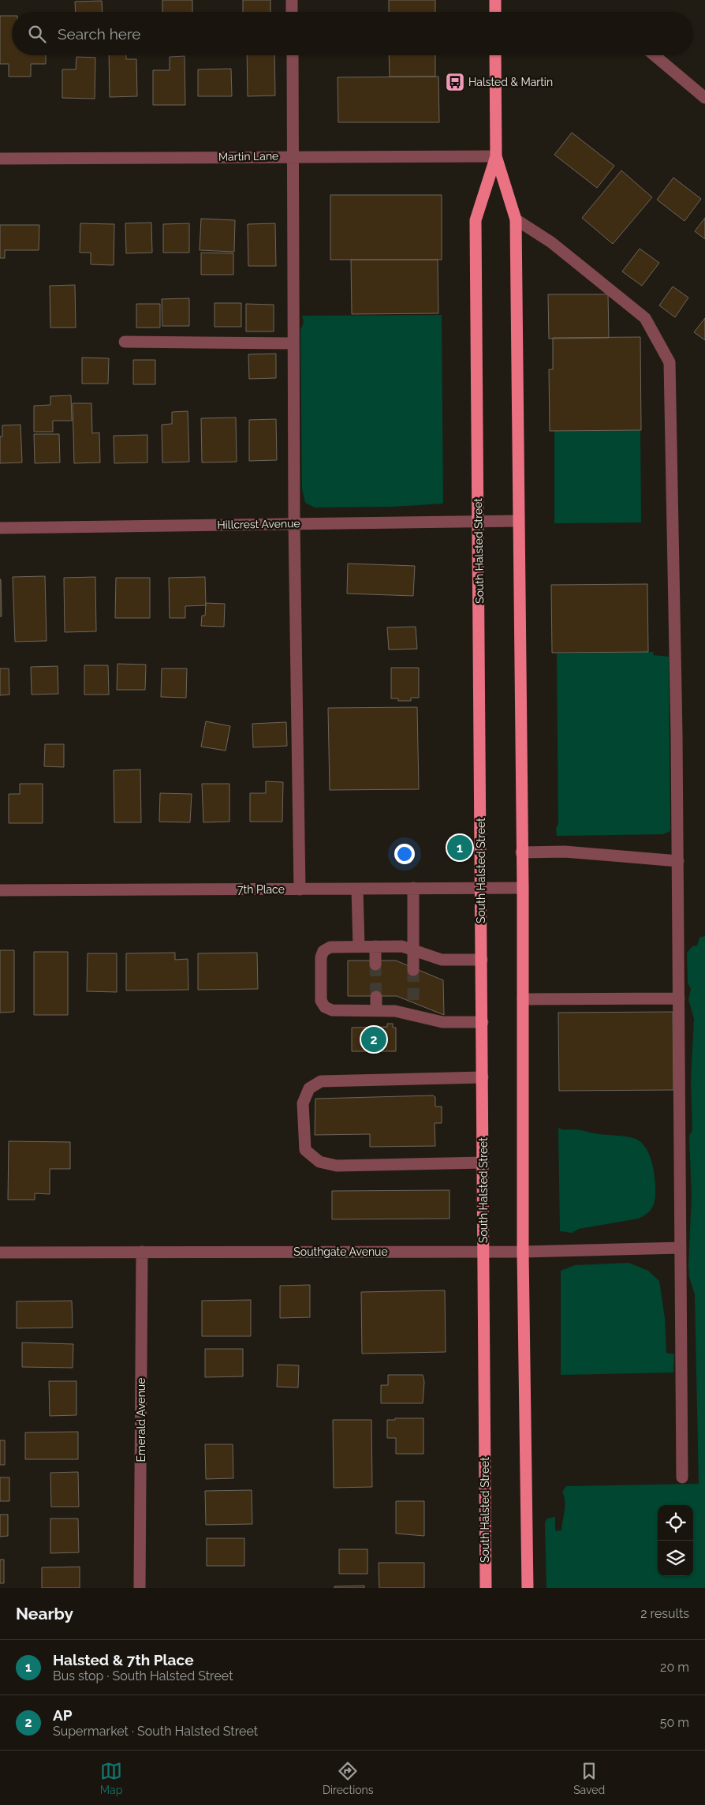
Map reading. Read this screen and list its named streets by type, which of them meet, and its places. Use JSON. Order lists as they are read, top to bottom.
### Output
{
  "streets": {
    "main road": ["South Halsted Street"],
    "street": [
      "Martin Lane",
      "Hillcrest Avenue",
      "7th Place",
      "Southgate Avenue",
      "Emerald Avenue"
    ]
  },
  "crossings": [
    ["Martin Lane", "South Halsted Street"],
    ["Hillcrest Avenue", "South Halsted Street"],
    ["South Halsted Street", "7th Place"],
    ["South Halsted Street", "Southgate Avenue"],
    ["Southgate Avenue", "Emerald Avenue"]
  ],
  "places": {
    "bus stop": ["Halsted & Martin"]
  },
  "page": {
    "search": "Search here",
    "pins": ["1", "2"],
    "heading": ["Nearby", "2 results"],
    "list": [
      {
        "mark": "1",
        "name": "Halsted & 7th Place",
        "note": "Bus stop · South Halsted Street",
        "value": "20 m"
      },
      {
        "mark": "2",
        "name": "AP",
        "note": "Supermarket · South Halsted Street",
        "value": "50 m"
      }
    ],
    "nav": ["Map", "Directions", "Saved"]
  }
}
